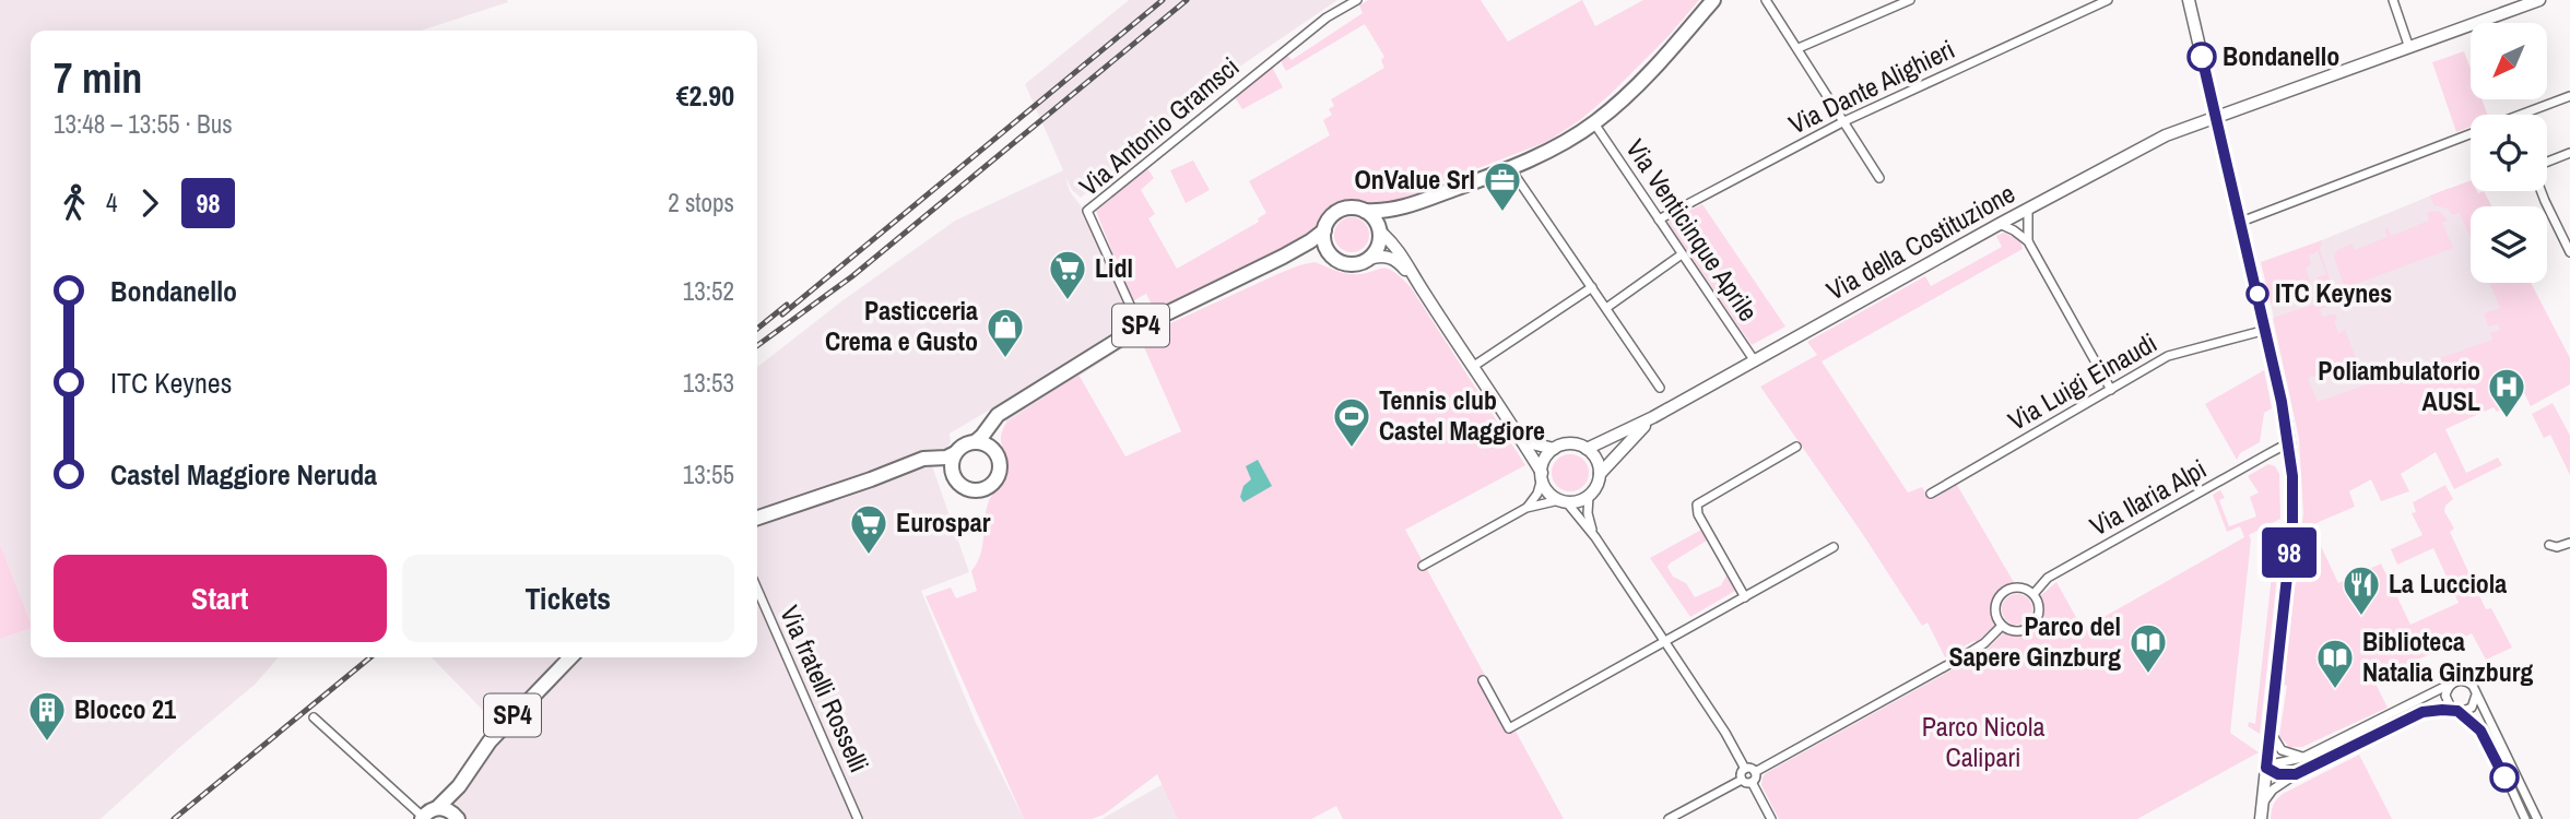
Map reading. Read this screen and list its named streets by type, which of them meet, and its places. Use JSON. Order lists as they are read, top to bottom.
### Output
{
  "streets": {
    "main road": ["SP4"],
    "street": [
      "Via Dante Alighieri",
      "Via Antonio Gramsci",
      "Via Venticinque Aprile",
      "Via della Costituzione",
      "Via Luigi Einaudi",
      "Via Ilaria Alpi",
      "Via fratelli Rosselli"
    ]
  },
  "crossings": [
    ["Via Dante Alighieri", "Via Venticinque Aprile"],
    ["Via Antonio Gramsci", "SP4"],
    ["Via Venticinque Aprile", "Via della Costituzione"]
  ],
  "parks": ["Parco Nicola Calipari"],
  "places": {
    "other": ["Bondanello", "ITC Keynes"],
    "office": ["OnValue Srl"],
    "supermarket": ["Lidl", "Eurospar"],
    "shop": ["Pasticceria Crema e Gusto"],
    "hospital": ["Poliambulatorio AUSL"],
    "sports": ["Tennis club Castel Maggiore"],
    "restaurant": ["La Lucciola"],
    "library": ["Parco del Sapere Ginzburg", "Biblioteca Natalia Ginzburg"],
    "building": ["Blocco 21"]
  },
  "lines": ["bus line 98"],
  "north": "bottom left",
  "page": {
    "on_map": "98",
    "heading": ["7 min", "13:48 – 13:55 · Bus", "€2.90"],
    "legs": ["4", "98", "2 stops"],
    "list": [
      {
        "name": "Bondanello",
        "value": "13:52"
      },
      {
        "name": "ITC Keynes",
        "value": "13:53"
      },
      {
        "name": "Castel Maggiore Neruda",
        "value": "13:55"
      }
    ],
    "buttons": ["Start", "Tickets"]
  }
}
